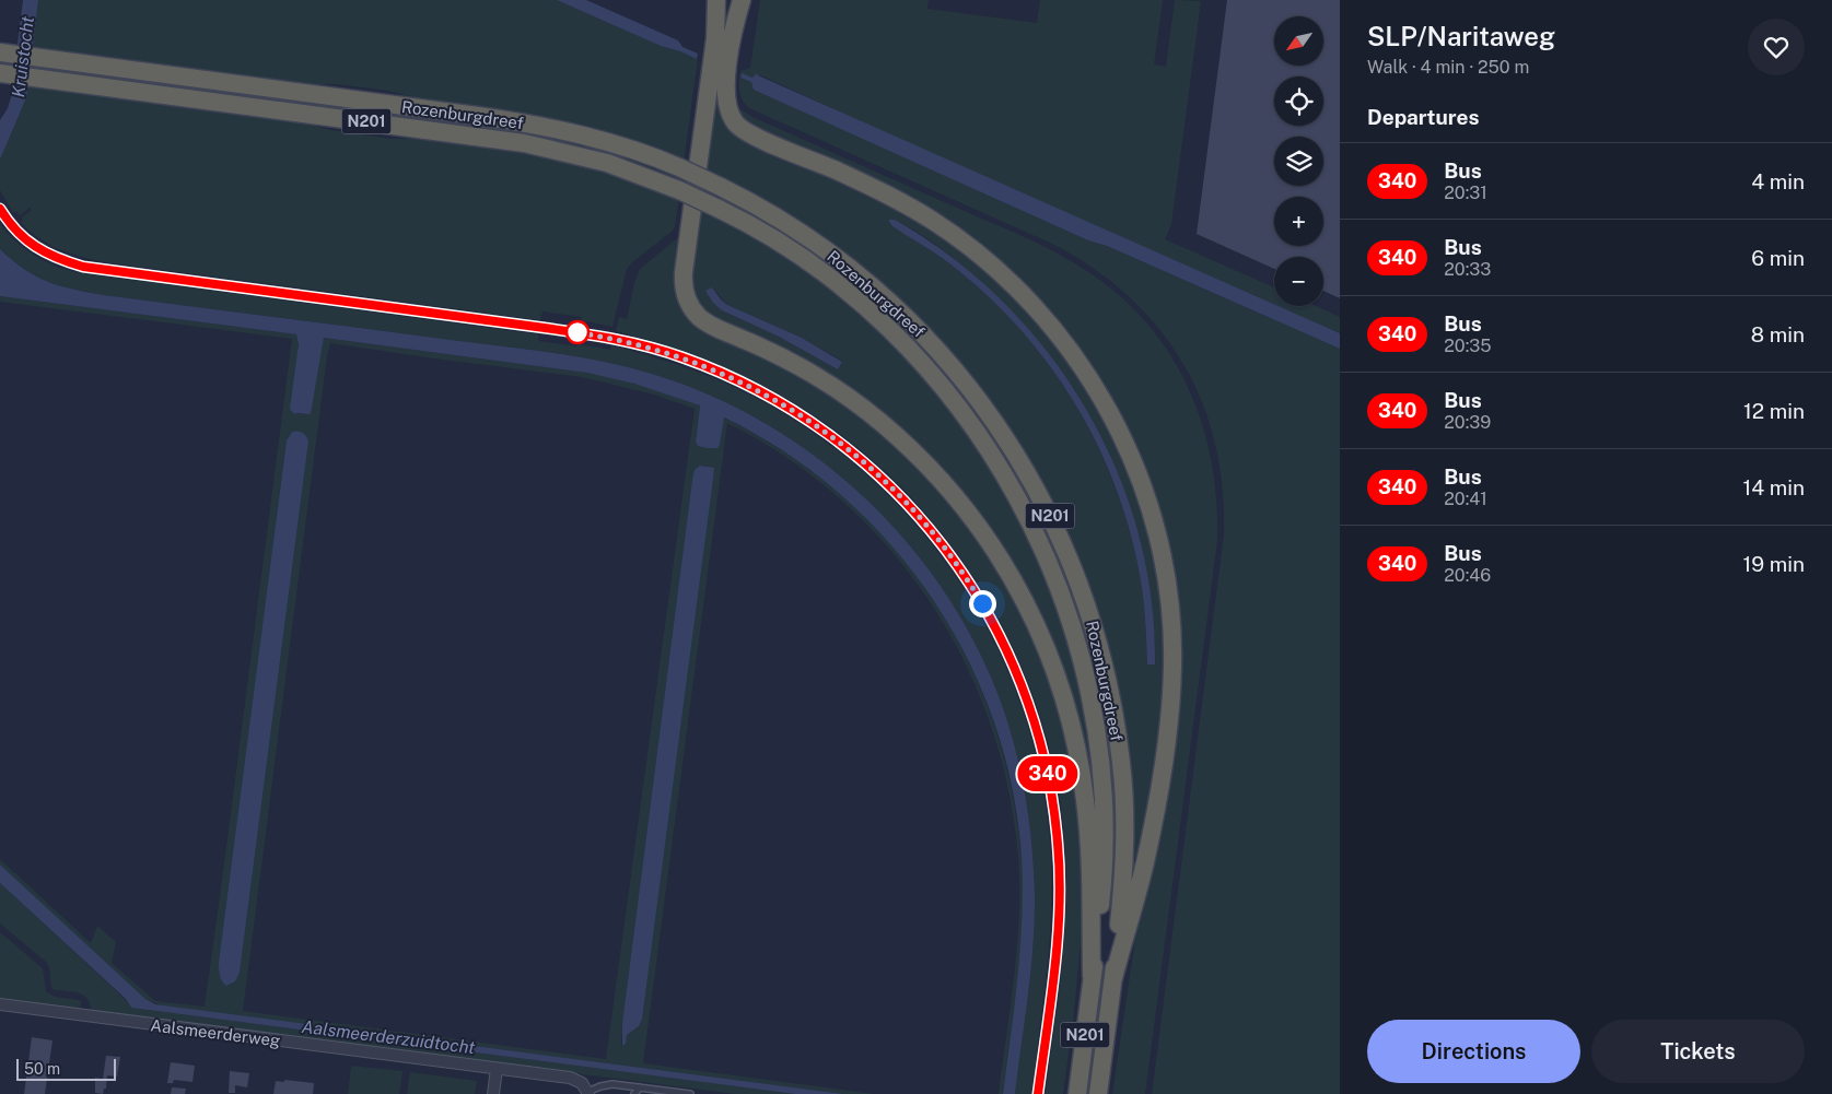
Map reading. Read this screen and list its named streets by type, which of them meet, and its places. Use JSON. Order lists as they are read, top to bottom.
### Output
{
  "streets": {
    "highway": ["Rozenburgdreef", "N201"],
    "street": ["Aalsmeerderweg"]
  },
  "crossings": [
    ["Rozenburgdreef", "N201"]
  ],
  "water": ["Kruistocht", "Aalsmeerderzuidtocht"],
  "lines": ["bus line 340"],
  "scale_bar": "50 m",
  "north": "bottom left",
  "page": {
    "on_map": "340",
    "heading": [
      ["SLP/Naritaweg", "Walk · 4 min · 250 m"],
      "Departures"
    ],
    "map_buttons": ["+", "−"],
    "list": [
      {
        "mark": "340",
        "name": "Bus",
        "note": "20:31",
        "value": "4 min"
      },
      {
        "mark": "340",
        "name": "Bus",
        "note": "20:33",
        "value": "6 min"
      },
      {
        "mark": "340",
        "name": "Bus",
        "note": "20:35",
        "value": "8 min"
      },
      {
        "mark": "340",
        "name": "Bus",
        "note": "20:39",
        "value": "12 min"
      },
      {
        "mark": "340",
        "name": "Bus",
        "note": "20:41",
        "value": "14 min"
      },
      {
        "mark": "340",
        "name": "Bus",
        "note": "20:46",
        "value": "19 min"
      }
    ],
    "buttons": ["Directions", "Tickets"],
    "scale": "50 m"
  }
}
